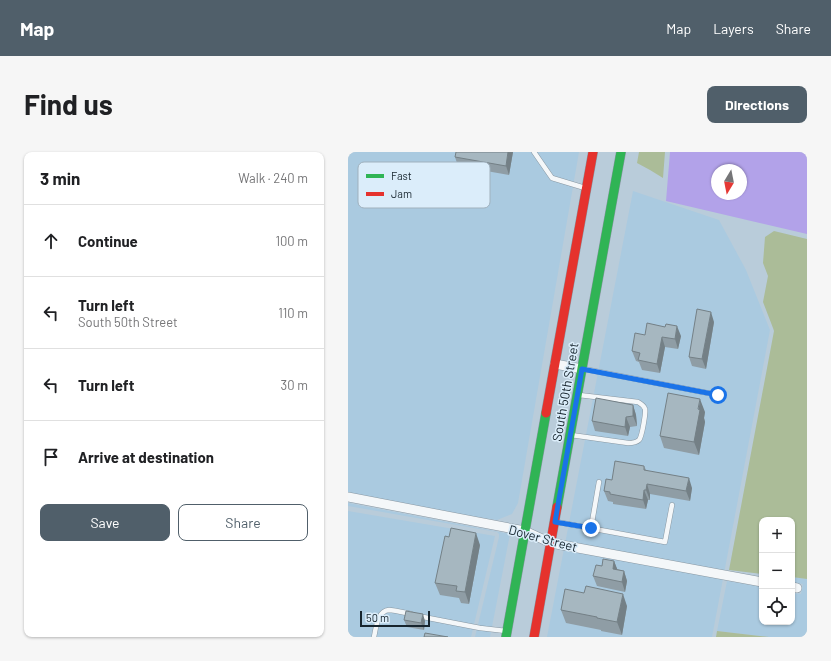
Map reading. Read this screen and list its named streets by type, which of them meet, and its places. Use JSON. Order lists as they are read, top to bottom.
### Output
{
  "streets": {
    "main road": ["South 50th Street"],
    "street": ["Dover Street"]
  },
  "crossings": [
    ["South 50th Street", "Dover Street"]
  ],
  "legend": ["Fast", "Jam"],
  "scale_bar": "50 m",
  "north": "bottom",
  "page": {
    "header": "Map",
    "nav": ["Map", "Layers", "Share"],
    "buttons": [
      "Directions",
      ["Save", "Share"]
    ],
    "title": "Find us",
    "heading": ["3 min", "Walk · 240 m"],
    "list": [
      ["Continue", "100 m"],
      ["Turn left", "South 50th Street", "110 m"],
      ["Turn left", "30 m"],
      "Arrive at destination"
    ],
    "map_buttons": ["+", "−"],
    "scale": "50 m"
  }
}
